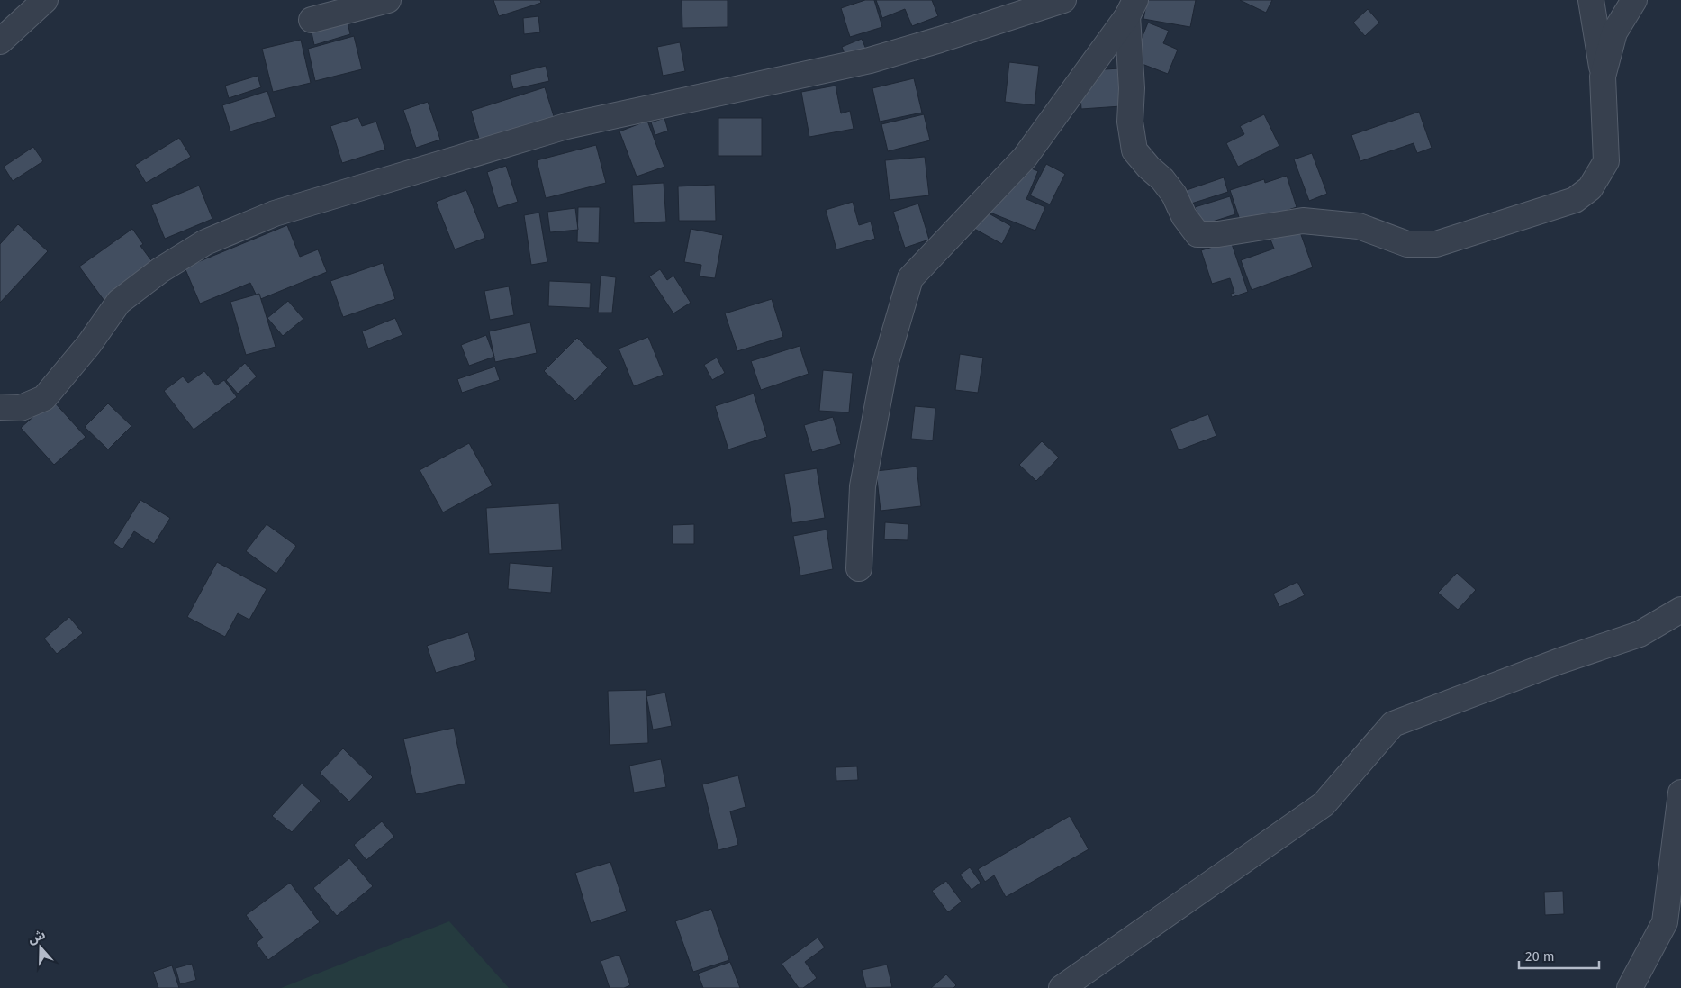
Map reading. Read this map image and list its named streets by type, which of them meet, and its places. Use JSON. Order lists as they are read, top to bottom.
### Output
{
  "scale_bar": "20 m",
  "north": "top"
}
